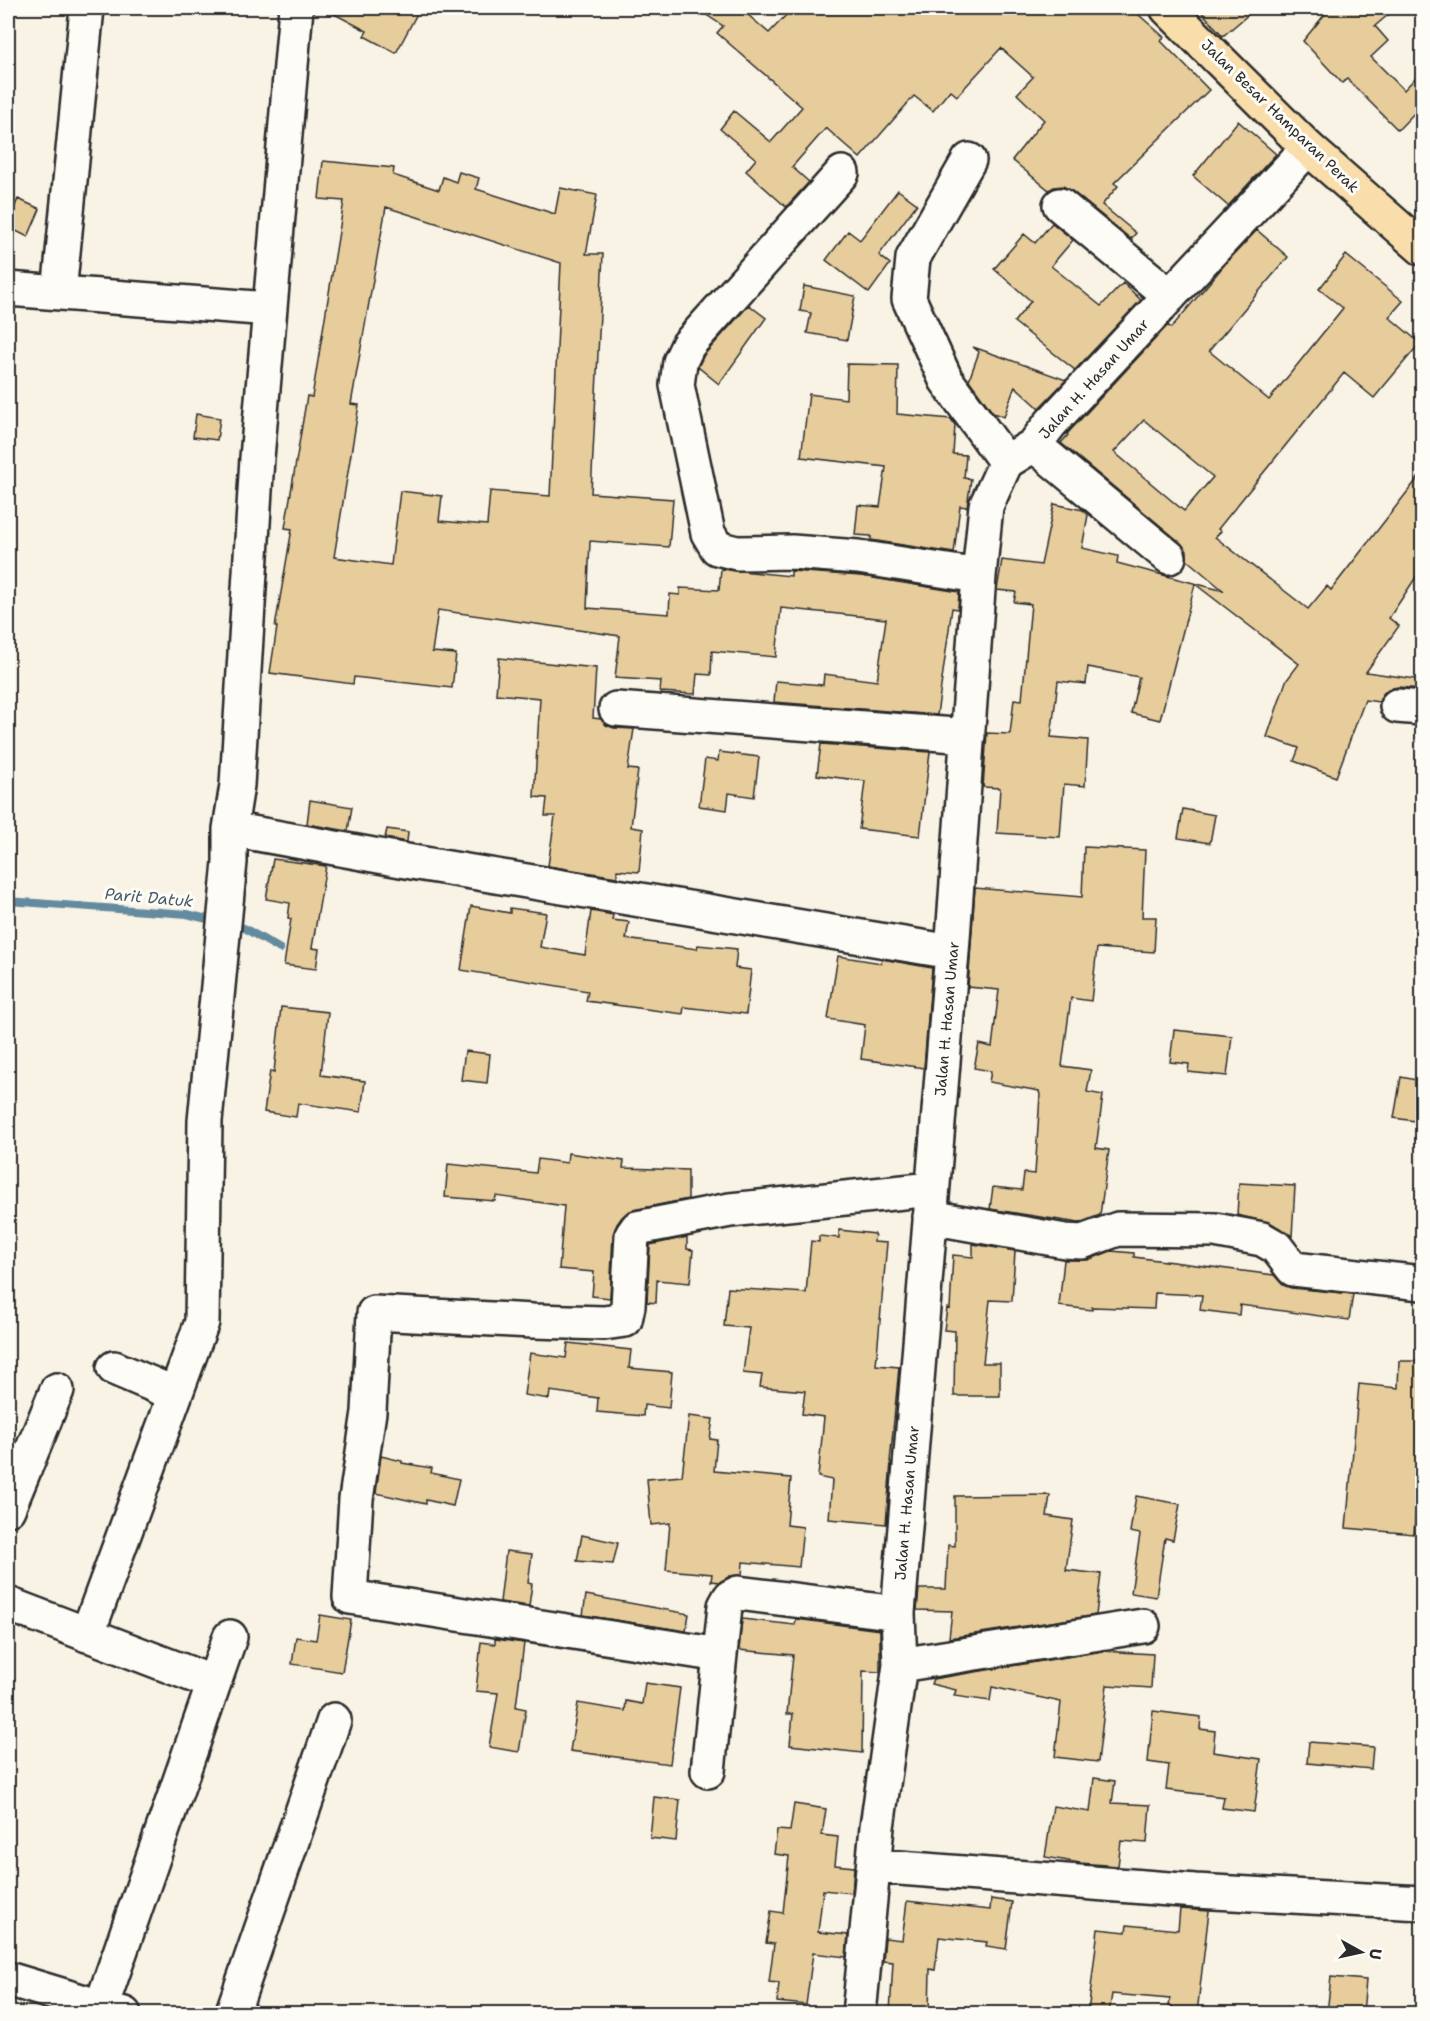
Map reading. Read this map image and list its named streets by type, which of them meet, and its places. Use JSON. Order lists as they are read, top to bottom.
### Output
{
  "streets": {
    "main road": ["Jalan Besar Hamparan Perak"],
    "street": ["Jalan H. Hasan Umar"]
  },
  "crossings": [
    ["Jalan Besar Hamparan Perak", "Jalan H. Hasan Umar"]
  ],
  "water": ["Parit Datuk"],
  "north": "right"
}
